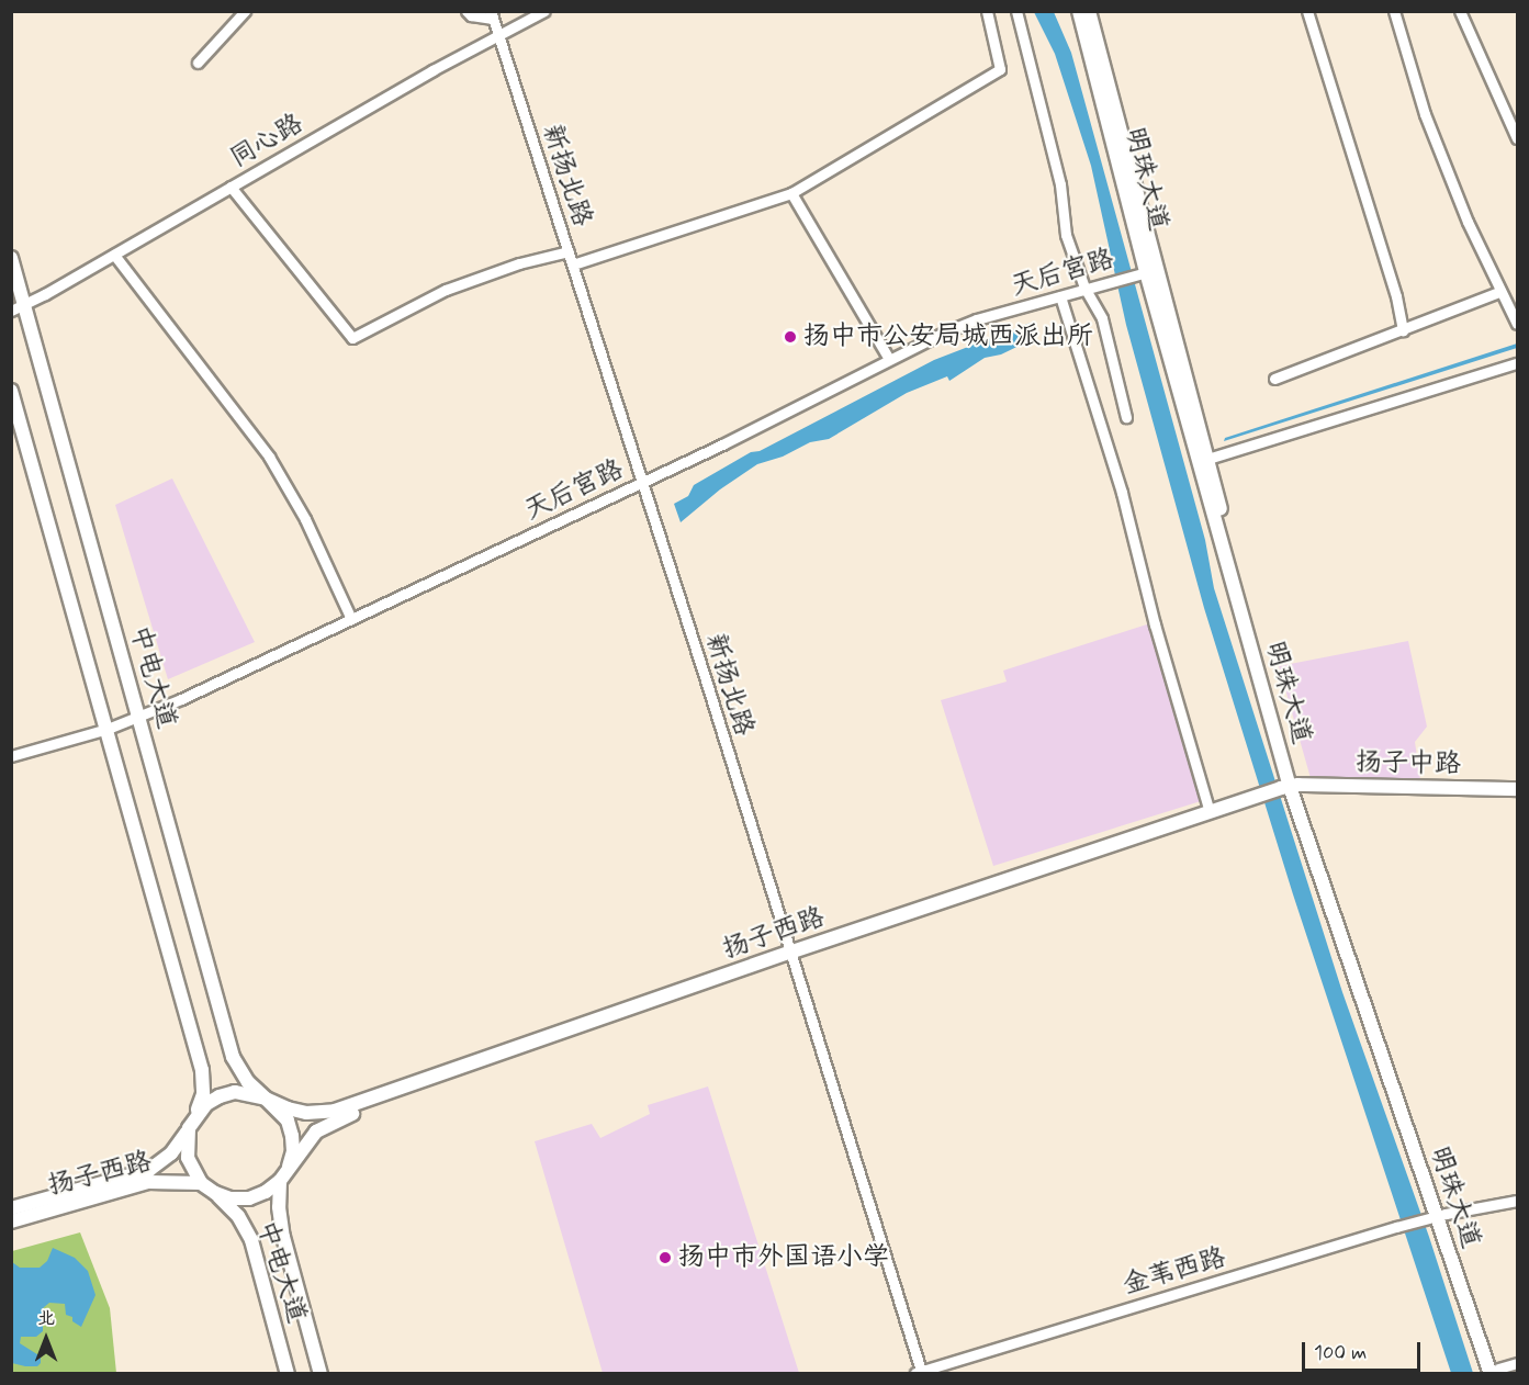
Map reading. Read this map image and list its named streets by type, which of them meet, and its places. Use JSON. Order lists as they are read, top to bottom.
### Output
{
  "streets": {
    "main road": [
      "明珠大道",
      "中电大道",
      "扬子中路",
      "扬子西路"
    ],
    "street": [
      "同心路",
      "新扬北路",
      "天后宫路",
      "金苇西路"
    ]
  },
  "crossings": [
    ["同心路", "新扬北路"],
    ["同心路", "中电大道"],
    ["新扬北路", "天后宫路"],
    ["新扬北路", "扬子西路"],
    ["新扬北路", "金苇西路"],
    ["明珠大道", "天后宫路"],
    ["明珠大道", "扬子中路"],
    ["明珠大道", "扬子西路"],
    ["明珠大道", "金苇西路"],
    ["天后宫路", "中电大道"],
    ["中电大道", "扬子西路"],
    ["扬子中路", "扬子西路"]
  ],
  "places": ["扬中市公安局城西派出所", "扬中市外国语小学"],
  "scale_bar": "100 m",
  "north": "top"
}
